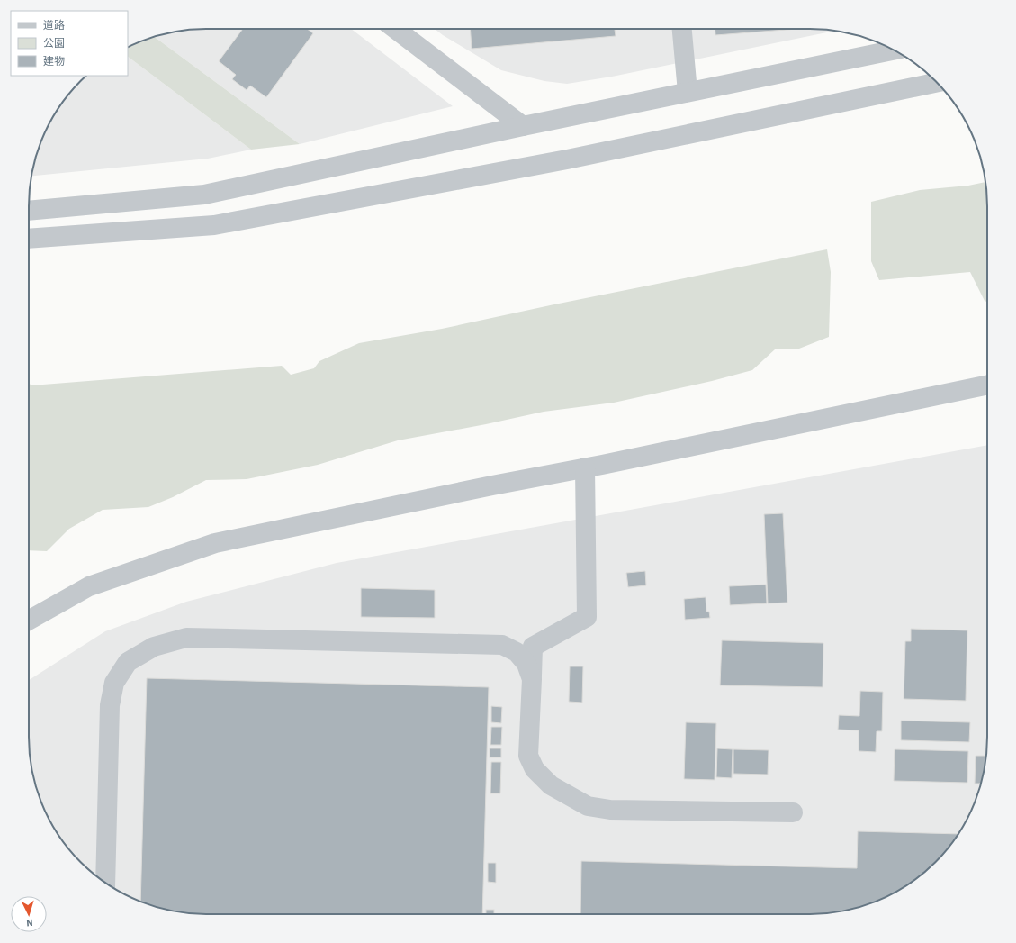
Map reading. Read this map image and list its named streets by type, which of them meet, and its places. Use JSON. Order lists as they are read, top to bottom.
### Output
{
  "legend": ["道路", "公園", "建物"],
  "north": "bottom"
}
